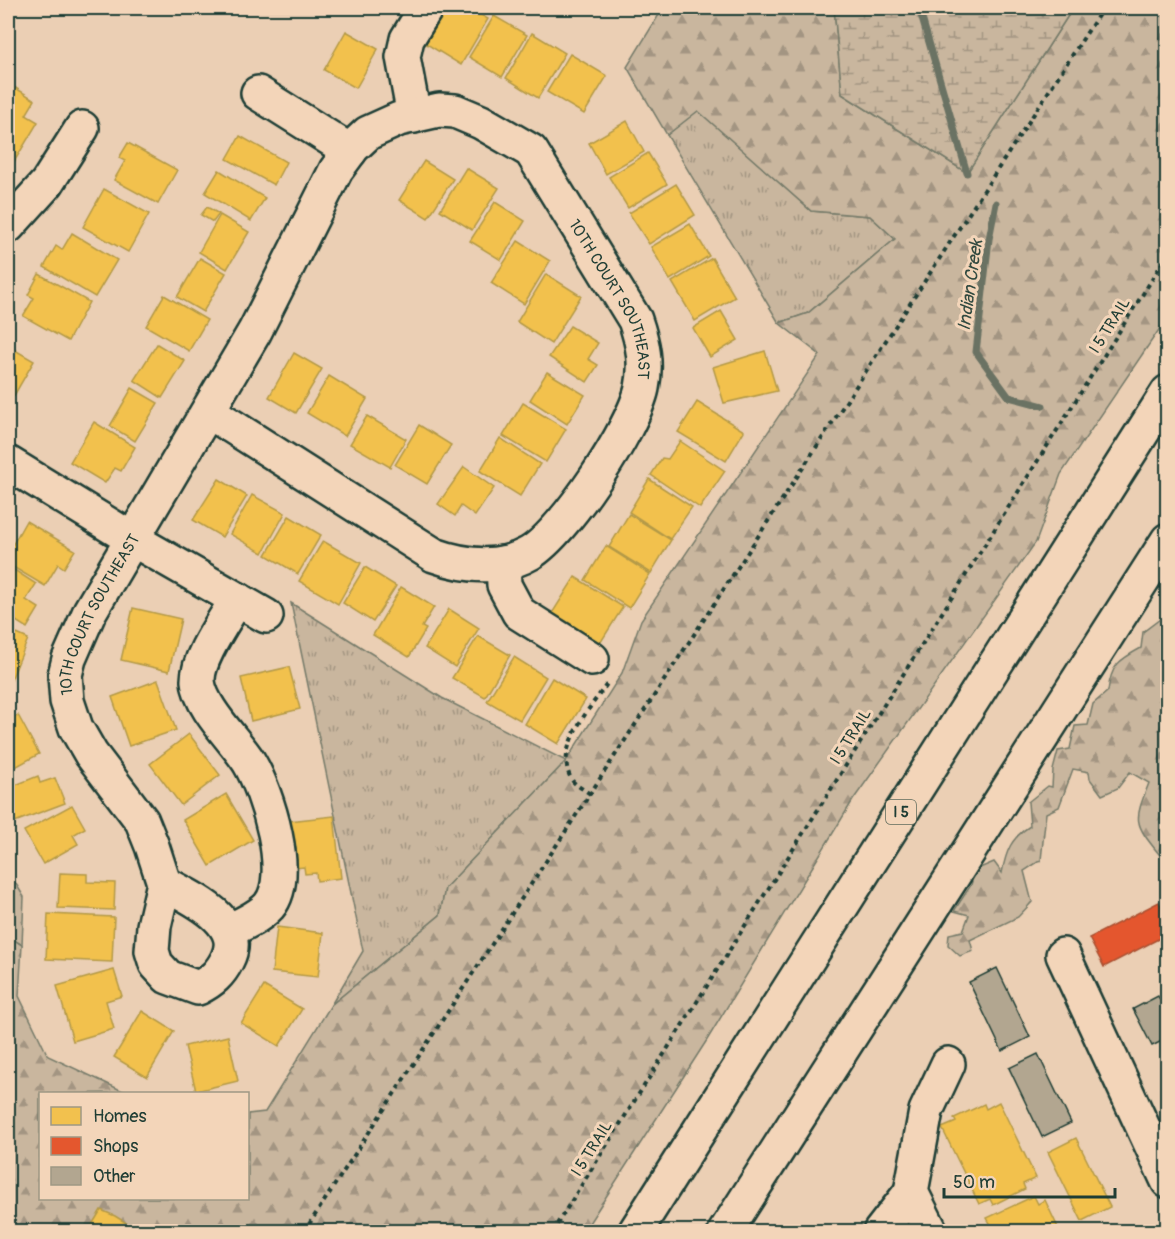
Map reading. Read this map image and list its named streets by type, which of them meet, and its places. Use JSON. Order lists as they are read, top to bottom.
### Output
{
  "streets": {
    "main road": ["10TH COURT SOUTHEAST", "I 5"],
    "path": ["I 5 TRAIL"]
  },
  "water": ["Indian Creek"],
  "legend": ["Homes", "Shops", "Other"],
  "scale_bar": "50 m"
}
